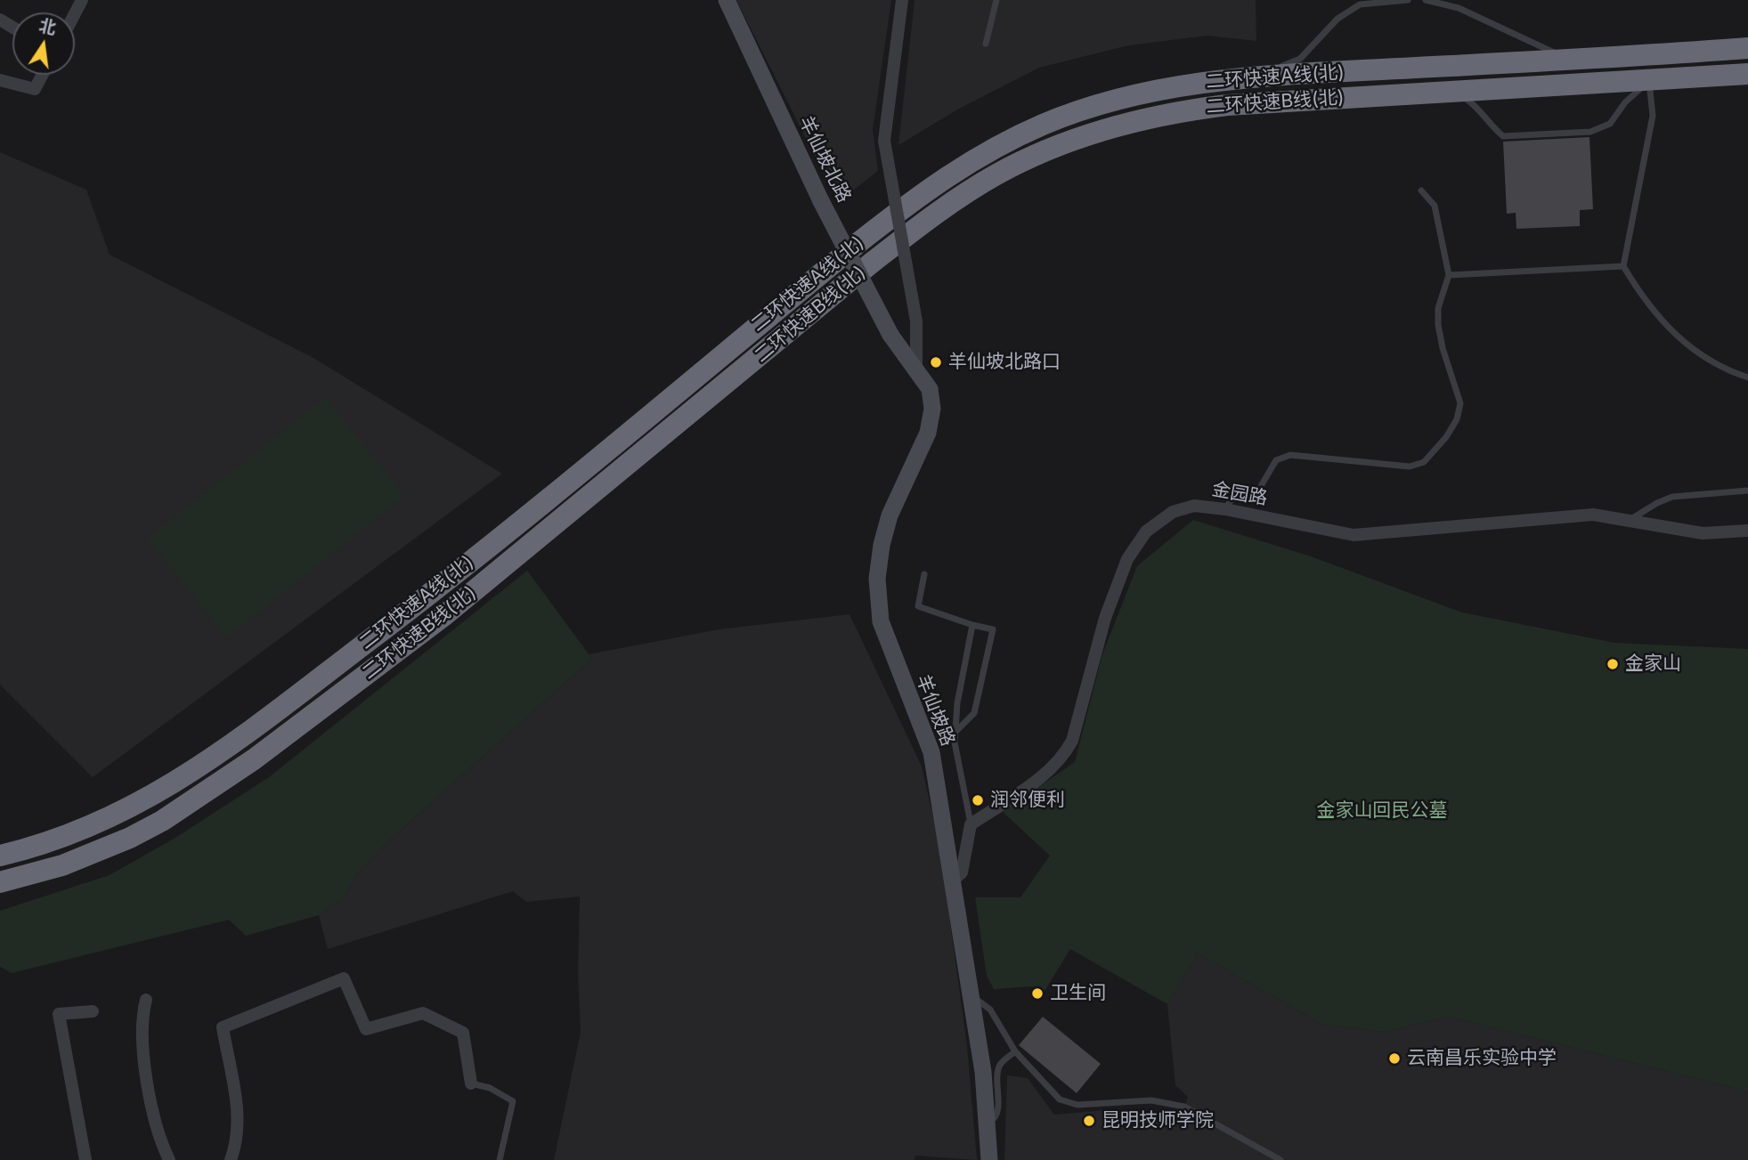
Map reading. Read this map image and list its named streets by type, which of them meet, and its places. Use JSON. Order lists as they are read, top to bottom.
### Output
{
  "streets": {
    "highway": ["二环快速A线(北)", "二环快速B线(北)"],
    "street": ["羊仙坡北路", "金园路", "羊仙坡路"]
  },
  "crossings": [
    ["羊仙坡北路", "羊仙坡路"]
  ],
  "parks": ["金家山回民公墓"],
  "places": [
    "羊仙坡北路口",
    "金家山",
    "润邻便利",
    "卫生间",
    "云南昌乐实验中学",
    "昆明技师学院"
  ],
  "north": "top"
}
